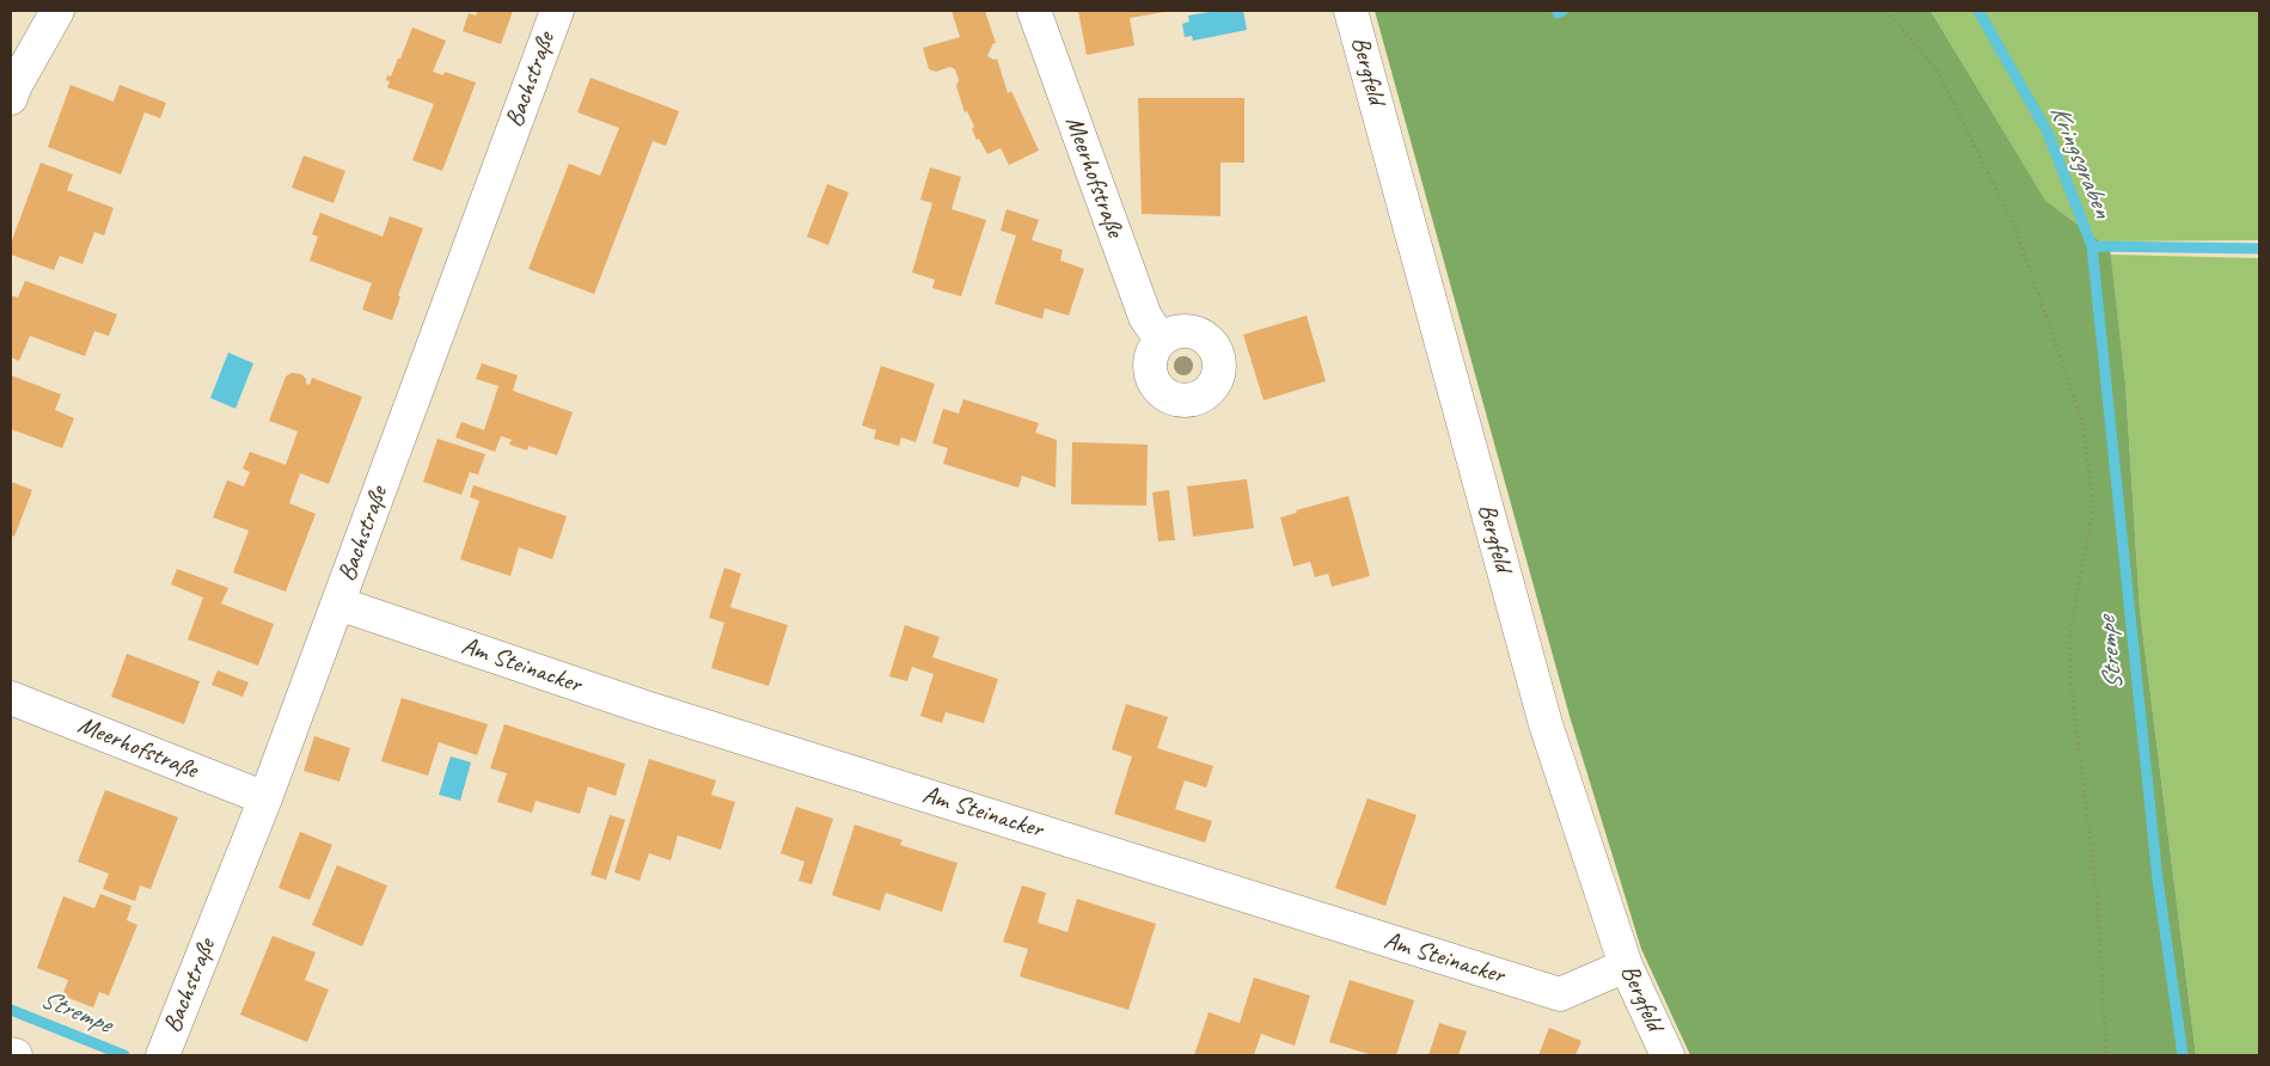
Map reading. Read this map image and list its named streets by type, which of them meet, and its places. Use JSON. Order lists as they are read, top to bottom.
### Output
{
  "streets": {
    "street": [
      "Bergfeld",
      "Bachstraße",
      "Meerhofstraße",
      "Am Steinacker"
    ]
  },
  "crossings": [
    ["Bergfeld", "Am Steinacker"],
    ["Bachstraße", "Meerhofstraße"],
    ["Bachstraße", "Am Steinacker"]
  ],
  "water": ["Kringsgraben", "Strempe"]
}
